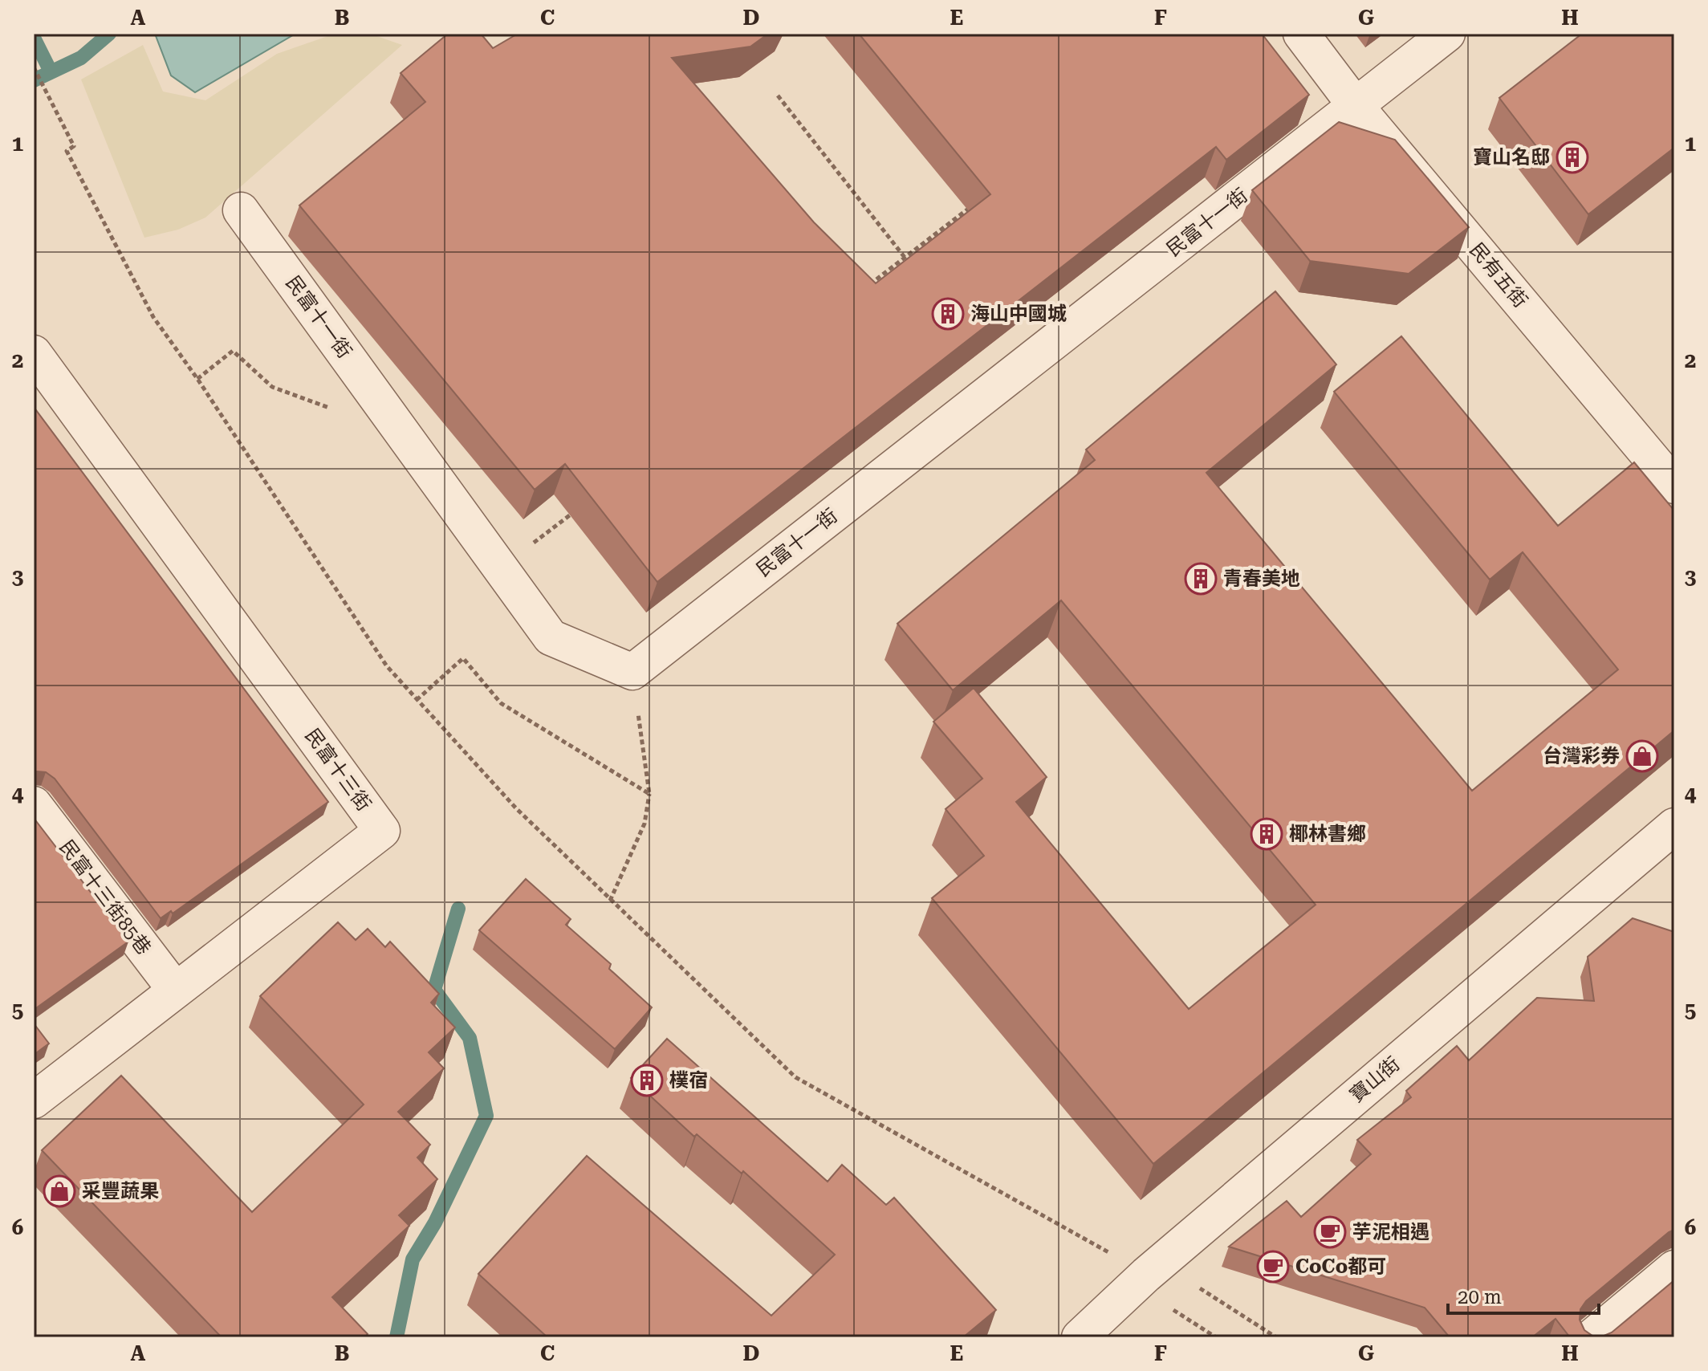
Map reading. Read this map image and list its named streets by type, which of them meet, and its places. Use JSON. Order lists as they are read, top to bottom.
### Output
{
  "streets": {
    "street": [
      "民富十一街",
      "民有五街",
      "民富十三街",
      "民富十三街85巷",
      "寶山街"
    ]
  },
  "crossings": [
    ["民富十一街", "民有五街"],
    ["民富十三街", "民富十三街85巷"]
  ],
  "places": {
    "building": [
      "寶山名邸",
      "海山中國城",
      "青春美地",
      "椰林書鄉",
      "樸宿"
    ],
    "shop": ["台灣彩券", "采豐蔬果"],
    "cafe": ["芋泥相遇", "CoCo都可"]
  },
  "scale_bar": "20 m",
  "grid": {
    "columns": [
      "A",
      "B",
      "C",
      "D",
      "E",
      "F",
      "G",
      "H"
    ],
    "rows": [
      "1",
      "2",
      "3",
      "4",
      "5",
      "6"
    ]
  }
}
